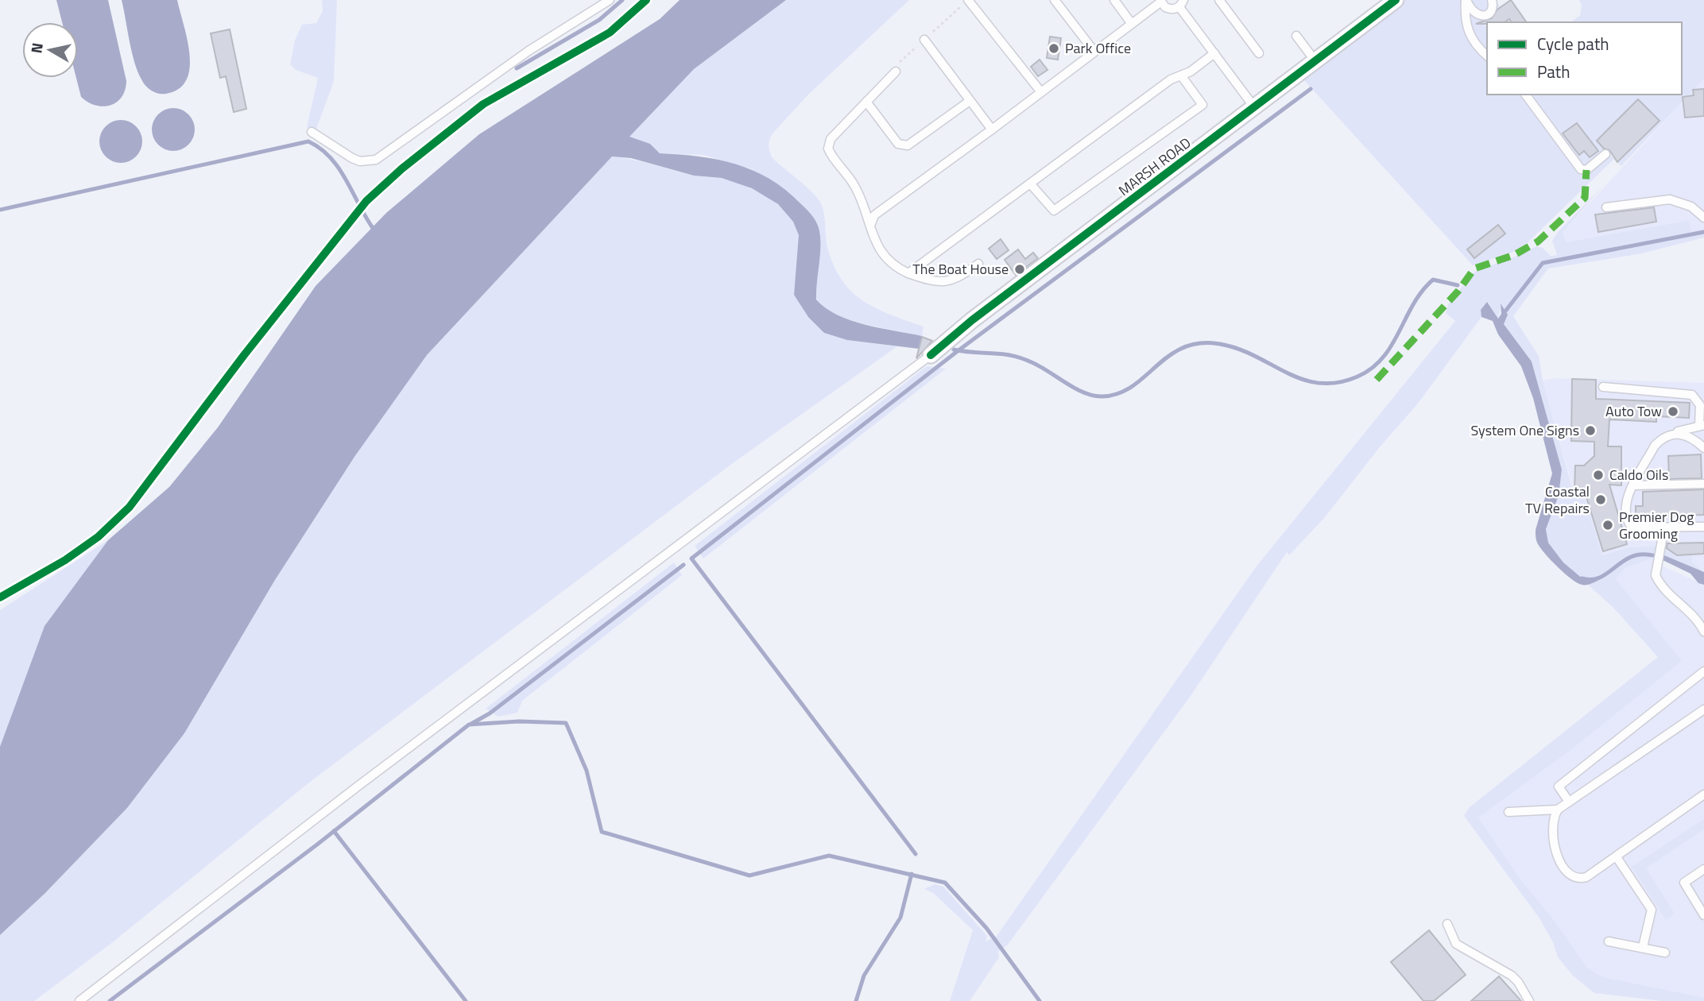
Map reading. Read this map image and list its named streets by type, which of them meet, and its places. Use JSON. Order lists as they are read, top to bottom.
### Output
{
  "streets": {
    "street": ["MARSH ROAD"]
  },
  "places": [
    "Park Office",
    "The Boat House",
    "Auto Tow",
    "System One Signs",
    "Caldo Oils",
    "Coastal TV Repairs",
    "Premier Dog Grooming"
  ],
  "legend": ["Cycle path", "Path"],
  "north": "left"
}
